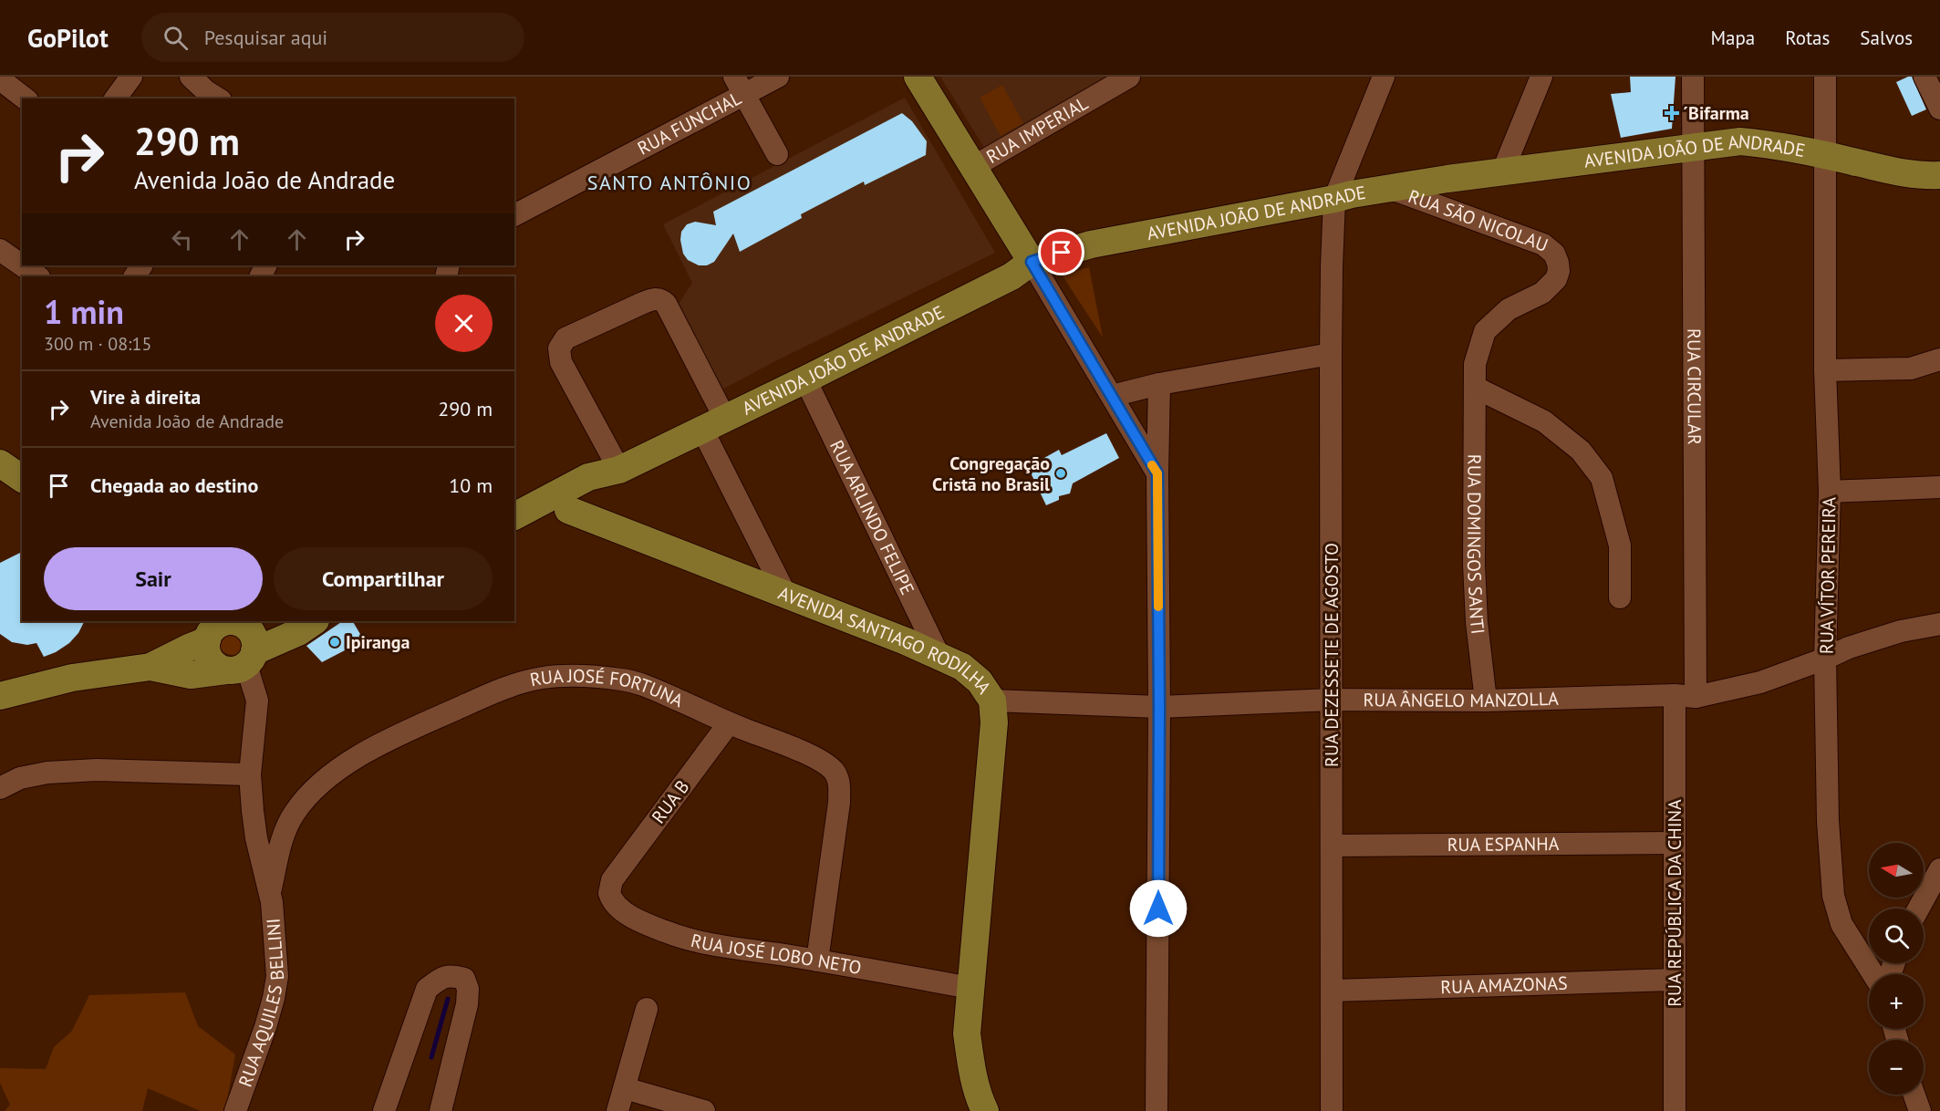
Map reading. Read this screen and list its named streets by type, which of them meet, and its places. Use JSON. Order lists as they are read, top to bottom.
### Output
{
  "streets": {
    "main road": ["AVENIDA JOÃO DE ANDRADE", "AVENIDA SANTIAGO RODILHA"],
    "street": [
      "RUA FUNCHAL",
      "RUA IMPERIAL",
      "RUA SÃO NICOLAU",
      "RUA CIRCULAR",
      "RUA ARLINDO FELIPE",
      "RUA DOMINGOS SANTI",
      "RUA VÍTOR PEREIRA",
      "RUA DEZESSETE DE AGOSTO",
      "RUA JOSÉ FORTUNA",
      "RUA ÂNGELO MANZOLLA",
      "RUA B",
      "RUA ESPANHA",
      "RUA REPÚBLICA DA CHINA",
      "RUA JOSÉ LOBO NETO",
      "RUA AMAZONAS",
      "RUA AQUILES BELLINI"
    ]
  },
  "crossings": [
    ["AVENIDA JOÃO DE ANDRADE", "RUA SÃO NICOLAU"],
    ["AVENIDA JOÃO DE ANDRADE", "RUA CIRCULAR"],
    ["AVENIDA JOÃO DE ANDRADE", "RUA ARLINDO FELIPE"],
    ["AVENIDA JOÃO DE ANDRADE", "RUA VÍTOR PEREIRA"],
    ["AVENIDA JOÃO DE ANDRADE", "AVENIDA SANTIAGO RODILHA"],
    ["AVENIDA JOÃO DE ANDRADE", "RUA DEZESSETE DE AGOSTO"],
    ["RUA SÃO NICOLAU", "RUA DOMINGOS SANTI"],
    ["RUA CIRCULAR", "RUA ÂNGELO MANZOLLA"],
    ["RUA CIRCULAR", "RUA REPÚBLICA DA CHINA"],
    ["RUA ARLINDO FELIPE", "AVENIDA SANTIAGO RODILHA"],
    ["RUA DOMINGOS SANTI", "RUA ÂNGELO MANZOLLA"],
    ["RUA VÍTOR PEREIRA", "RUA ÂNGELO MANZOLLA"],
    ["AVENIDA SANTIAGO RODILHA", "RUA ÂNGELO MANZOLLA"],
    ["AVENIDA SANTIAGO RODILHA", "RUA JOSÉ LOBO NETO"],
    ["RUA DEZESSETE DE AGOSTO", "RUA ÂNGELO MANZOLLA"],
    ["RUA DEZESSETE DE AGOSTO", "RUA ESPANHA"],
    ["RUA DEZESSETE DE AGOSTO", "RUA AMAZONAS"],
    ["RUA JOSÉ FORTUNA", "RUA B"],
    ["RUA JOSÉ FORTUNA", "RUA JOSÉ LOBO NETO"],
    ["RUA JOSÉ FORTUNA", "RUA AQUILES BELLINI"],
    ["RUA ÂNGELO MANZOLLA", "RUA REPÚBLICA DA CHINA"],
    ["RUA B", "RUA JOSÉ LOBO NETO"],
    ["RUA ESPANHA", "RUA REPÚBLICA DA CHINA"],
    ["RUA REPÚBLICA DA CHINA", "RUA AMAZONAS"]
  ],
  "districts": ["SANTO ANTÔNIO"],
  "places": {
    "health": ["´Bifarma"],
    "other": ["Congregação Cristã no Brasil", "Ipiranga"]
  },
  "north": "left",
  "page": {
    "header": "GoPilot",
    "search": "Pesquisar aqui",
    "nav": ["Mapa", "Rotas", "Salvos"],
    "turn": ["290 m", "Avenida João de Andrade"],
    "heading": ["1 min", "300 m · 08:15"],
    "list": [
      {
        "name": "Vire à direita",
        "note": "Avenida João de Andrade",
        "value": "290 m"
      },
      {
        "name": "Chegada ao destino",
        "value": "10 m"
      }
    ],
    "buttons": ["Sair", "Compartilhar"],
    "map_buttons": ["+", "−"]
  }
}
